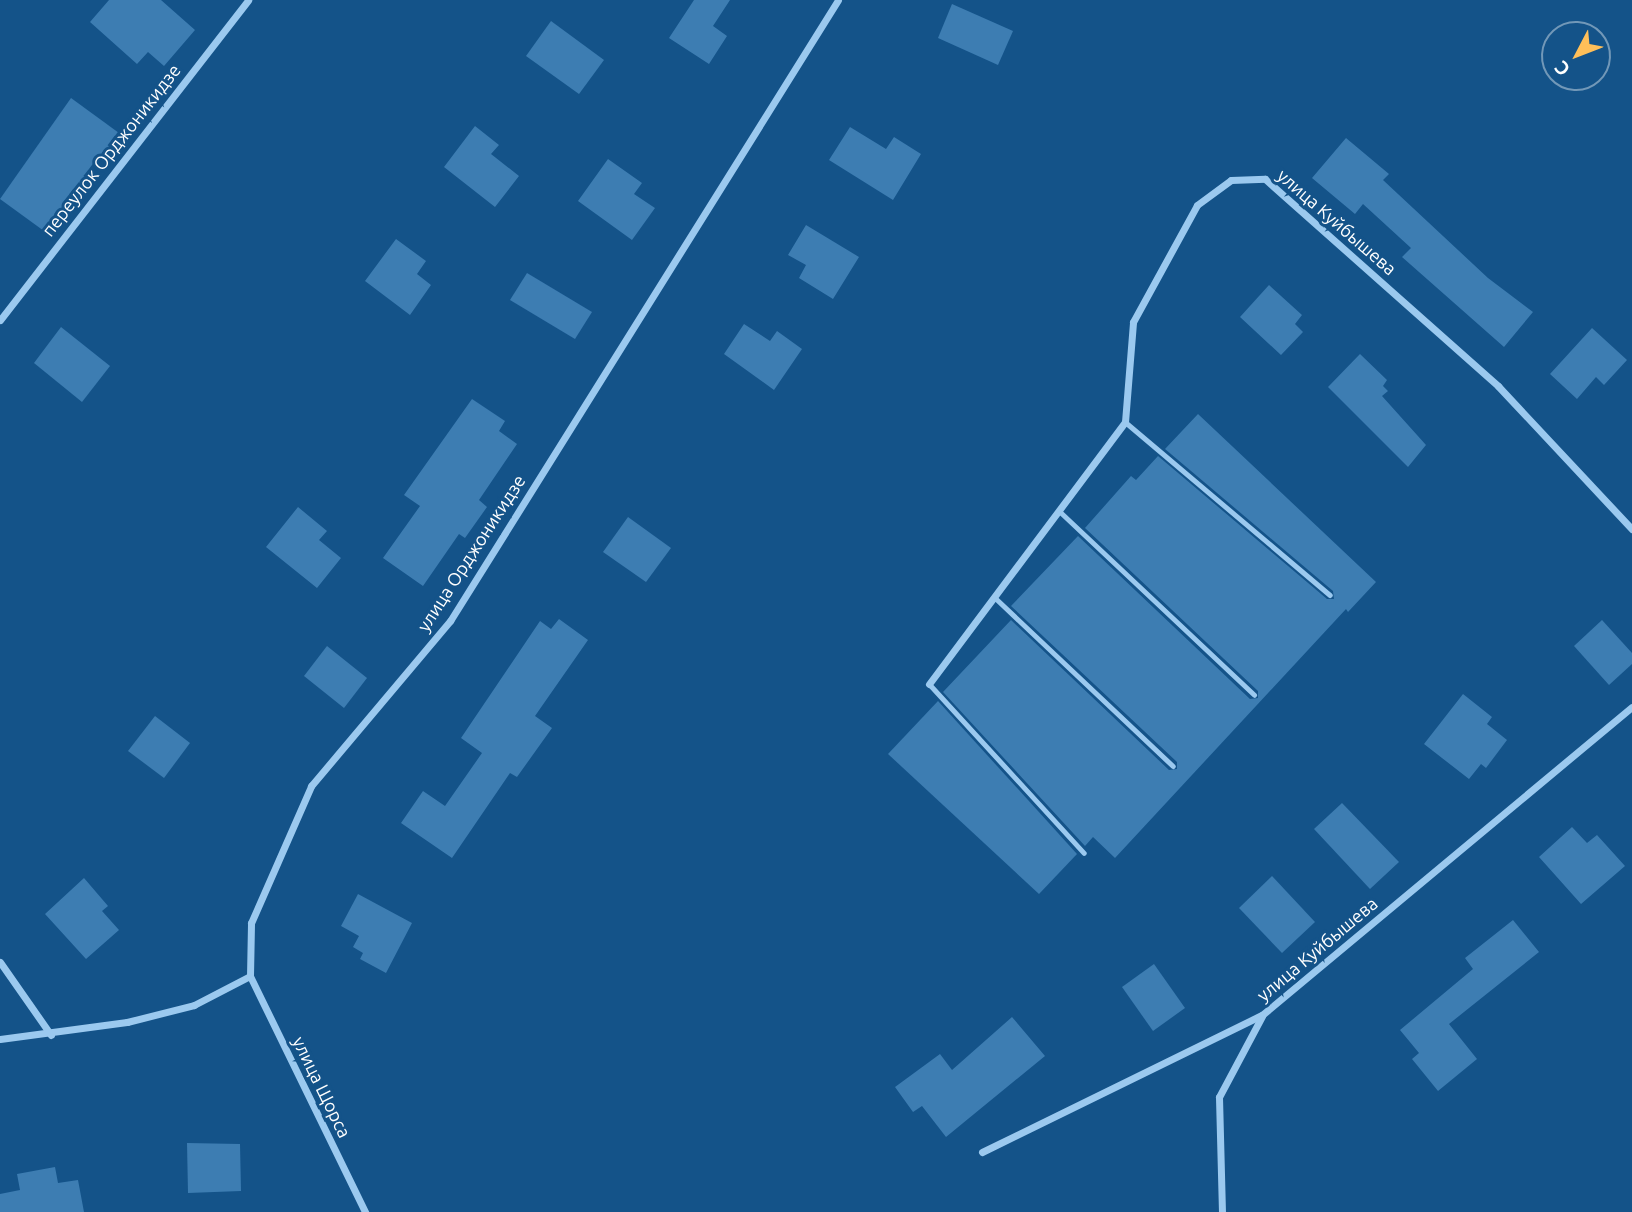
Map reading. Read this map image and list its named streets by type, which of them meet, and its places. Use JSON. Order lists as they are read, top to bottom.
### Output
{
  "streets": {
    "street": [
      "переулок Орджоникидзе",
      "улица Куйбышева",
      "улица Орджоникидзе",
      "улица Щорса"
    ]
  },
  "crossings": [
    ["улица Орджоникидзе", "улица Щорса"]
  ],
  "north": "bottom left"
}
